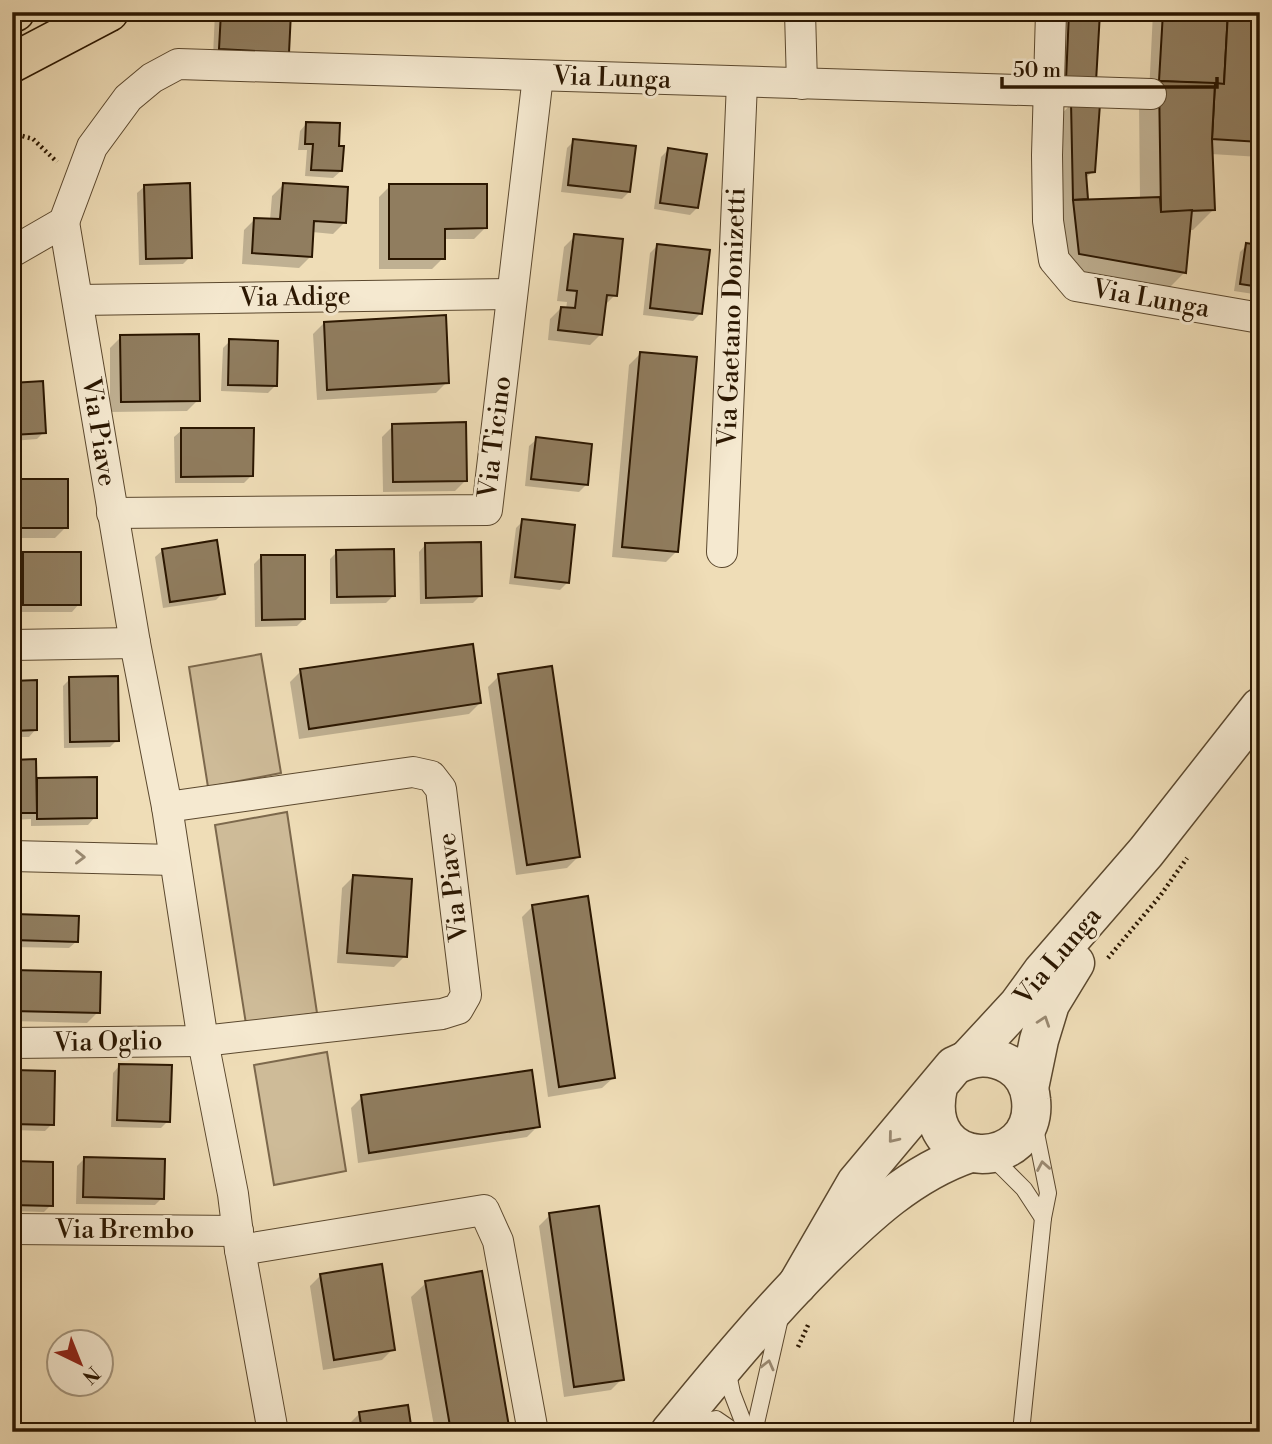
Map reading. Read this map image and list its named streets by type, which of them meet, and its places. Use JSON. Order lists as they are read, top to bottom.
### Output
{
  "streets": {
    "street": [
      "Via Lunga",
      "Via Adige",
      "Via Gaetano Donizetti",
      "Via Piave",
      "Via Ticino",
      "Via Oglio",
      "Via Brembo"
    ]
  },
  "crossings": [
    ["Via Lunga", "Via Gaetano Donizetti"],
    ["Via Lunga", "Via Piave"],
    ["Via Lunga", "Via Ticino"],
    ["Via Adige", "Via Piave"],
    ["Via Adige", "Via Ticino"],
    ["Via Piave", "Via Ticino"],
    ["Via Piave", "Via Oglio"],
    ["Via Piave", "Via Brembo"]
  ],
  "scale_bar": "50 m",
  "north": "bottom right"
}
